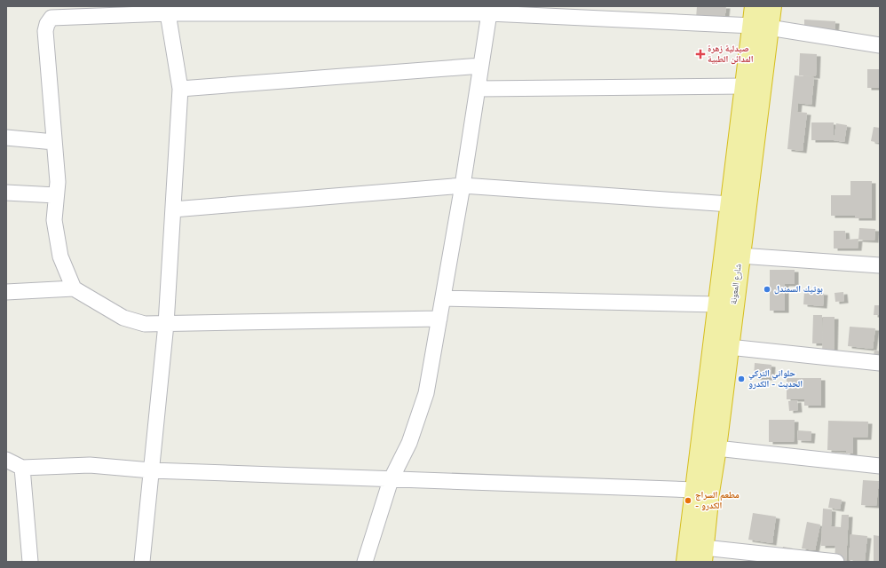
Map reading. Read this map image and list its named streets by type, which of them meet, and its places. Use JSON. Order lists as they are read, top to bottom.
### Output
{
  "streets": {
    "highway": ["شارع المعونة"]
  },
  "places": {
    "health": ["صيدلية زهرة المدائن الطبية"],
    "other": ["بوتيك السمندل", "حلواني التركي الحديث - الكدرو", "مطعم السراج - الكدرو"]
  }
}
